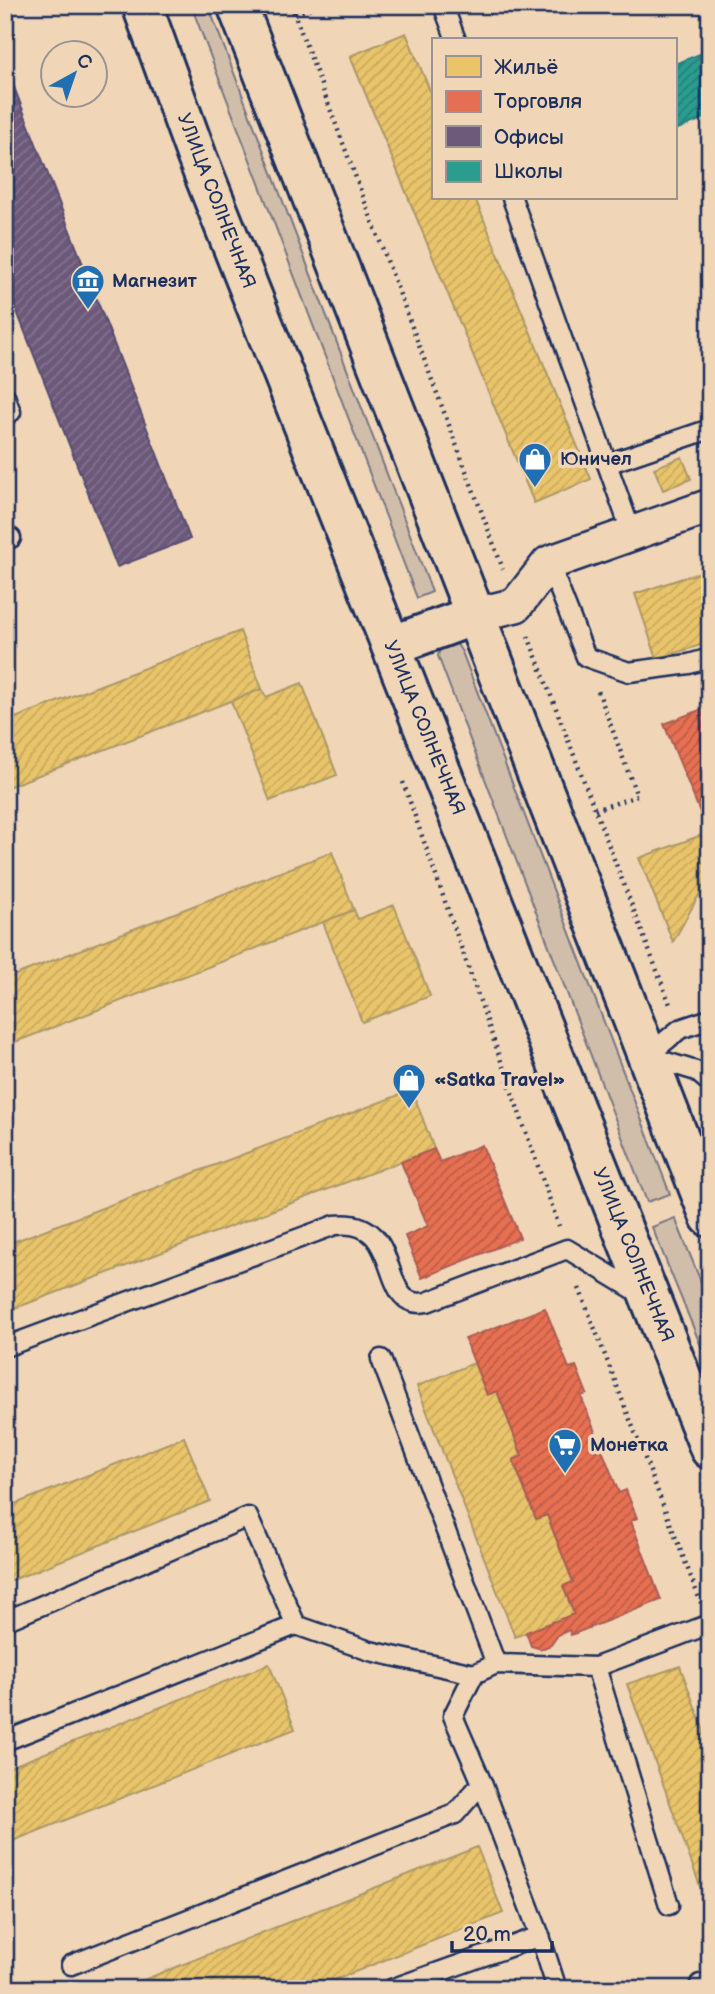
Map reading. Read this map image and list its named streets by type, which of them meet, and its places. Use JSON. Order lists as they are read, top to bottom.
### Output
{
  "streets": {
    "main road": ["УЛИЦА СОЛНЕЧНАЯ"]
  },
  "places": {
    "museum": ["Магнезит"],
    "shop": ["Юничел", "«Satka Travel»"],
    "supermarket": ["Монетка"]
  },
  "legend": [
    "Жильё",
    "Торговля",
    "Офисы",
    "Школы"
  ],
  "scale_bar": "20 m",
  "north": "top right"
}
